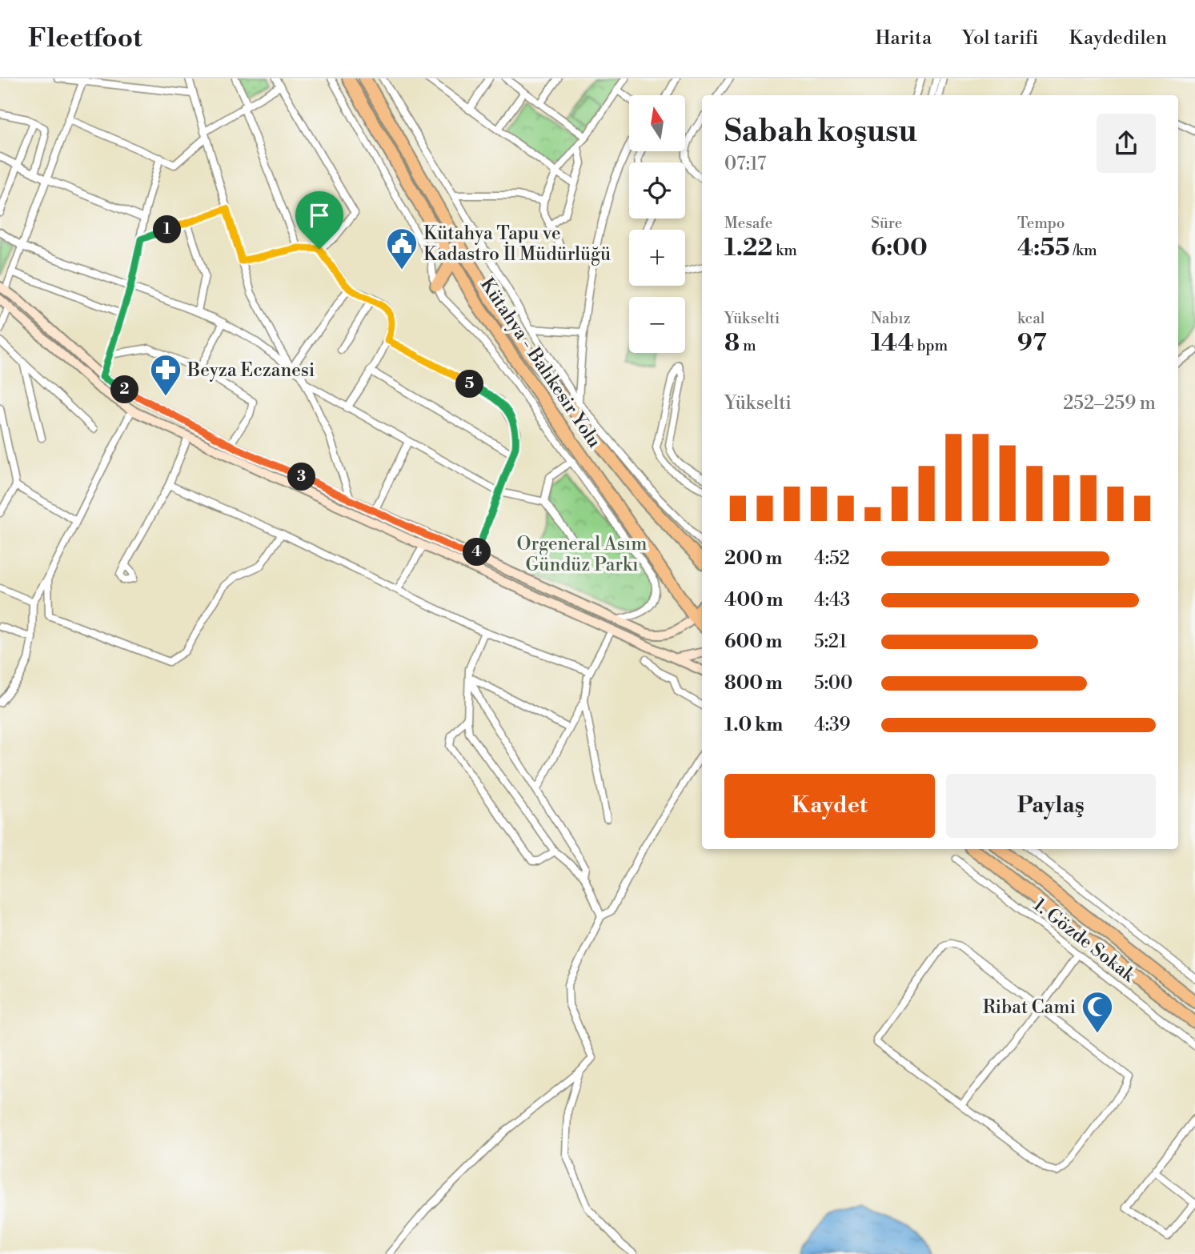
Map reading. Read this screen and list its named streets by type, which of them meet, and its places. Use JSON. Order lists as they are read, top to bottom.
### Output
{
  "streets": {
    "highway": ["Kütahya - Balıkesir Yolu"],
    "street": ["1. Gözde Sokak"]
  },
  "parks": ["Orgeneral Asım Gündüz Parkı"],
  "places": {
    "public building": ["Kütahya Tapu ve Kadastro İl Müdürlüğü"],
    "pharmacy": ["Beyza Eczanesi"],
    "mosque": ["Ribat Cami"]
  },
  "north": "top",
  "page": {
    "header": "Fleetfoot",
    "nav": ["Harita", "Yol tarifi", "Kaydedilen"],
    "map_buttons": ["+", "−"],
    "heading": ["Sabah koşusu", "07:17"],
    "stats": [
      ["Mesafe", "1.22 km"],
      ["Süre", "6:00"],
      ["Tempo", "4:55 /km"],
      ["Yükselti", "8 m"],
      ["Nabız", "144 bpm"],
      ["kcal", "97"]
    ],
    "pins": [
      "1",
      "5",
      "2",
      "3",
      "4"
    ],
    "chart": ["Yükselti", "252–259 m"],
    "list": [
      {
        "name": "200 m",
        "note": "4:52"
      },
      {
        "name": "400 m",
        "note": "4:43"
      },
      {
        "name": "600 m",
        "note": "5:21"
      },
      {
        "name": "800 m",
        "note": "5:00"
      },
      {
        "name": "1.0 km",
        "note": "4:39"
      }
    ],
    "buttons": ["Kaydet", "Paylaş"]
  }
}
